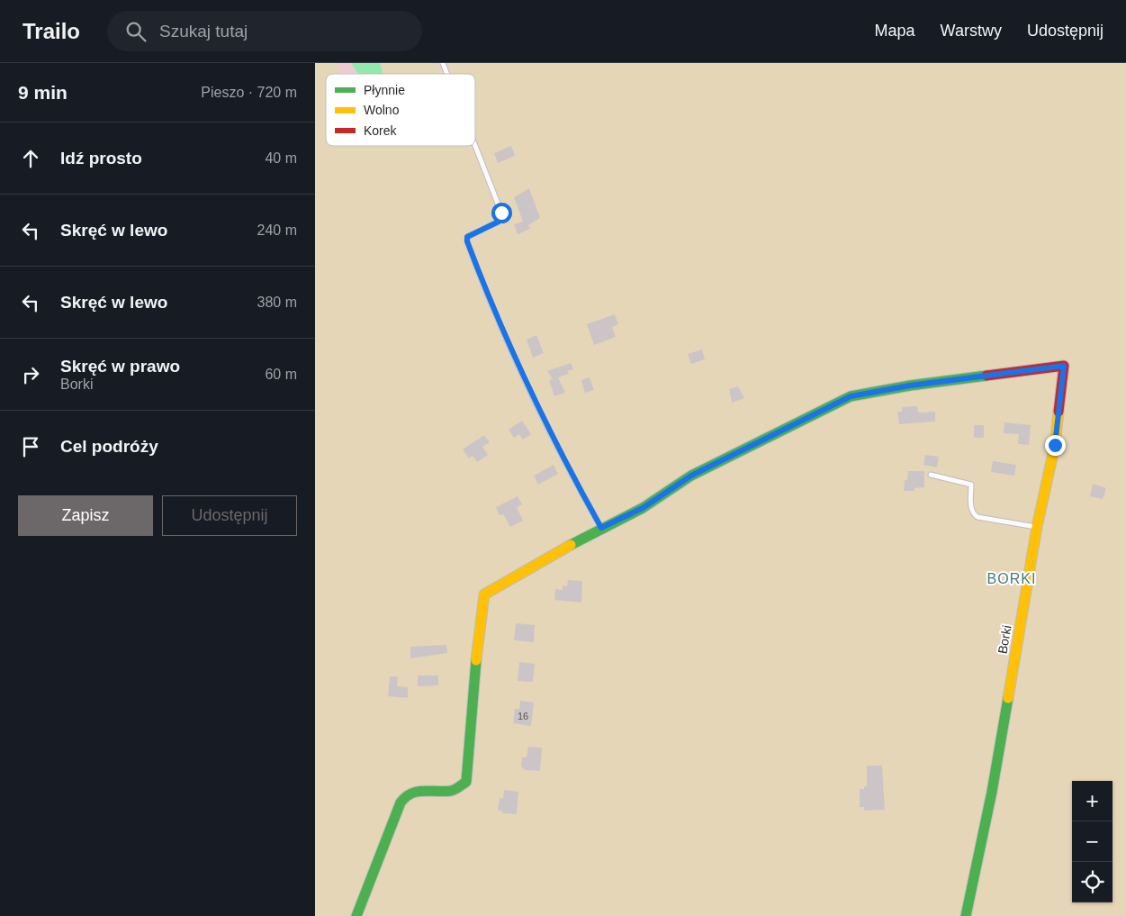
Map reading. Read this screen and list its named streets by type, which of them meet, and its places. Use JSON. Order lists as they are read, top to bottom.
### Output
{
  "streets": {
    "street": ["Borki"]
  },
  "districts": ["BORKI"],
  "house_numbers": ["16"],
  "legend": ["Płynnie", "Wolno", "Korek"],
  "page": {
    "header": "Trailo",
    "search": "Szukaj tutaj",
    "nav": ["Mapa", "Warstwy", "Udostępnij"],
    "heading": ["9 min", "Pieszo · 720 m"],
    "list": [
      ["Idź prosto", "40 m"],
      ["Skręć w lewo", "240 m"],
      ["Skręć w lewo", "380 m"],
      ["Skręć w prawo", "Borki", "60 m"],
      "Cel podróży"
    ],
    "buttons": ["Zapisz", "Udostępnij"],
    "map_buttons": ["+", "−"]
  }
}
